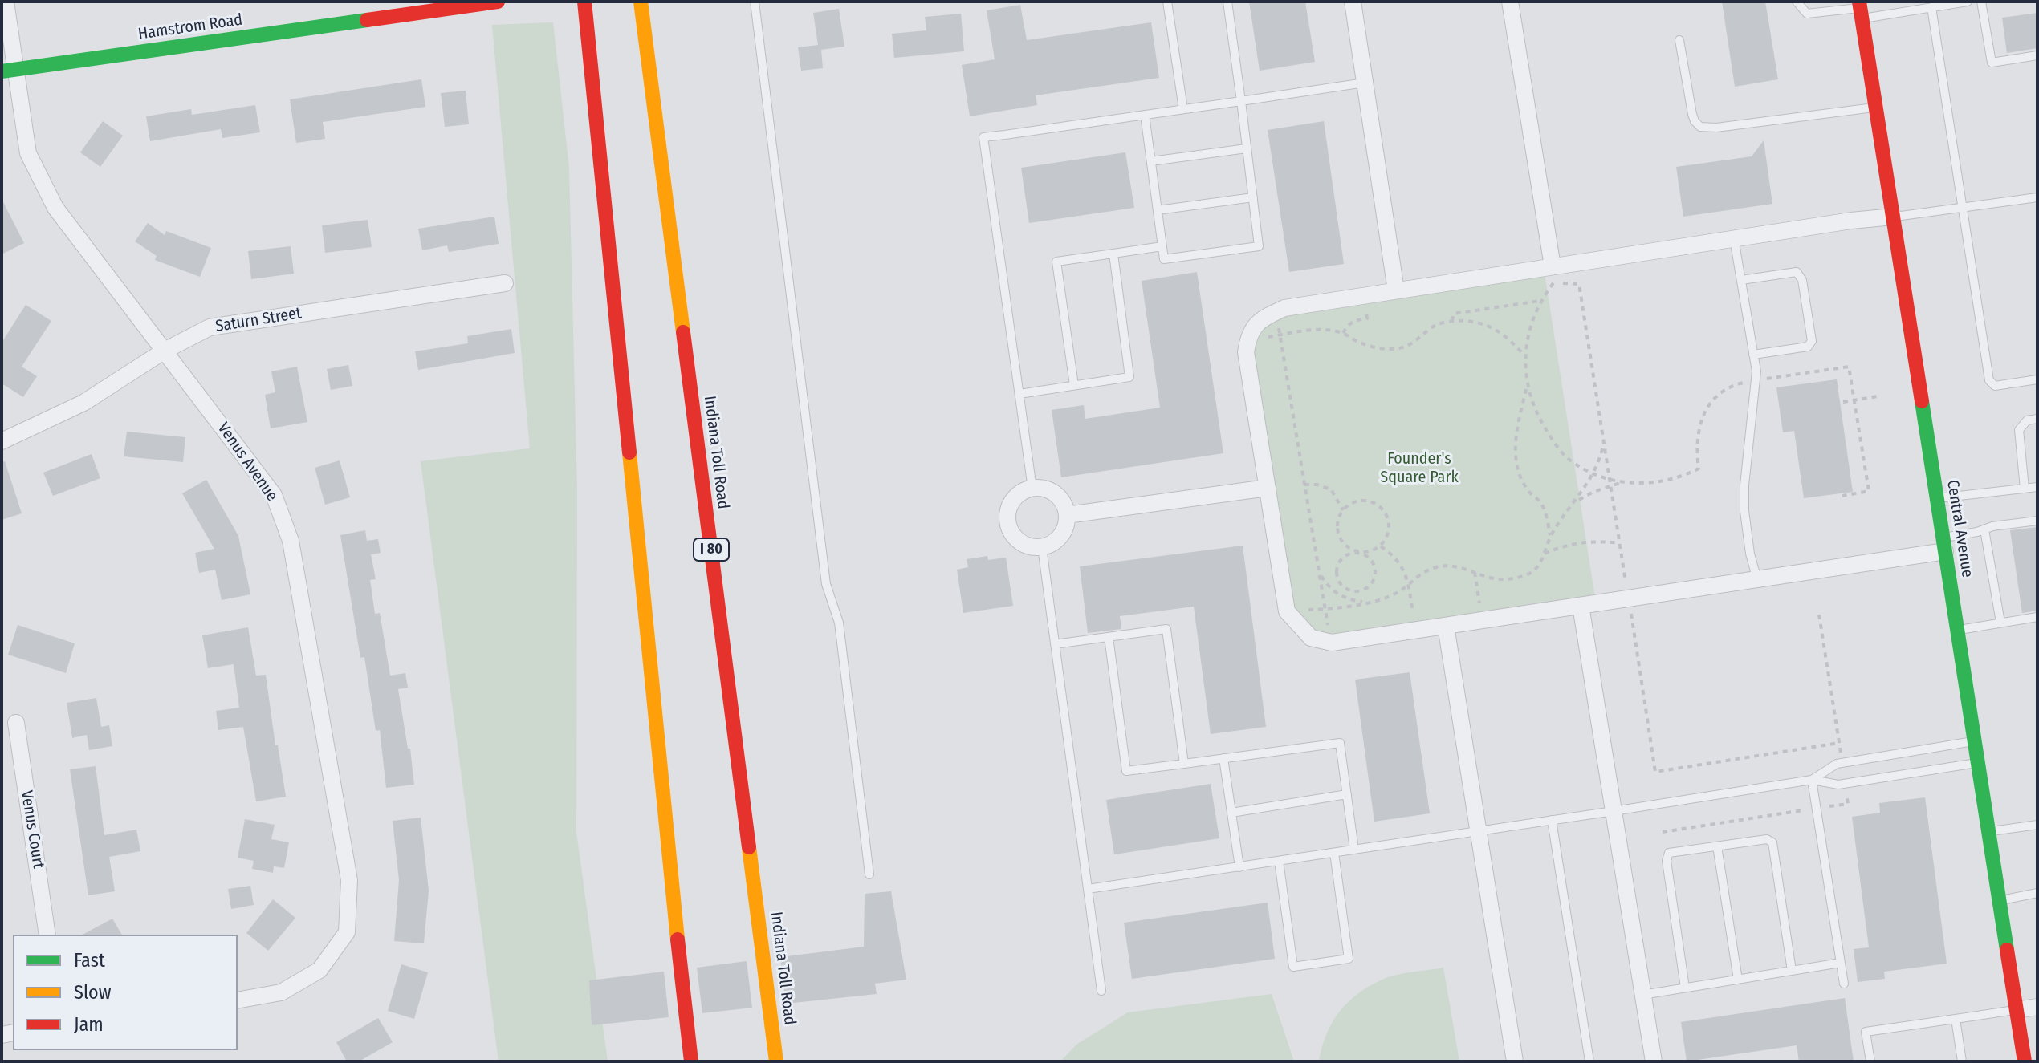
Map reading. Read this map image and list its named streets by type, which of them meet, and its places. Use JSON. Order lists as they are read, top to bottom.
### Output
{
  "streets": {
    "main road": [
      "Hamstrom Road",
      "Indiana Toll Road",
      "Central Avenue",
      "I 80"
    ],
    "street": ["Saturn Street", "Venus Avenue", "Venus Court"]
  },
  "crossings": [
    ["Hamstrom Road", "Venus Avenue"],
    ["Saturn Street", "Venus Avenue"]
  ],
  "parks": ["Founder's Square Park"],
  "legend": ["Fast", "Slow", "Jam"]
}
